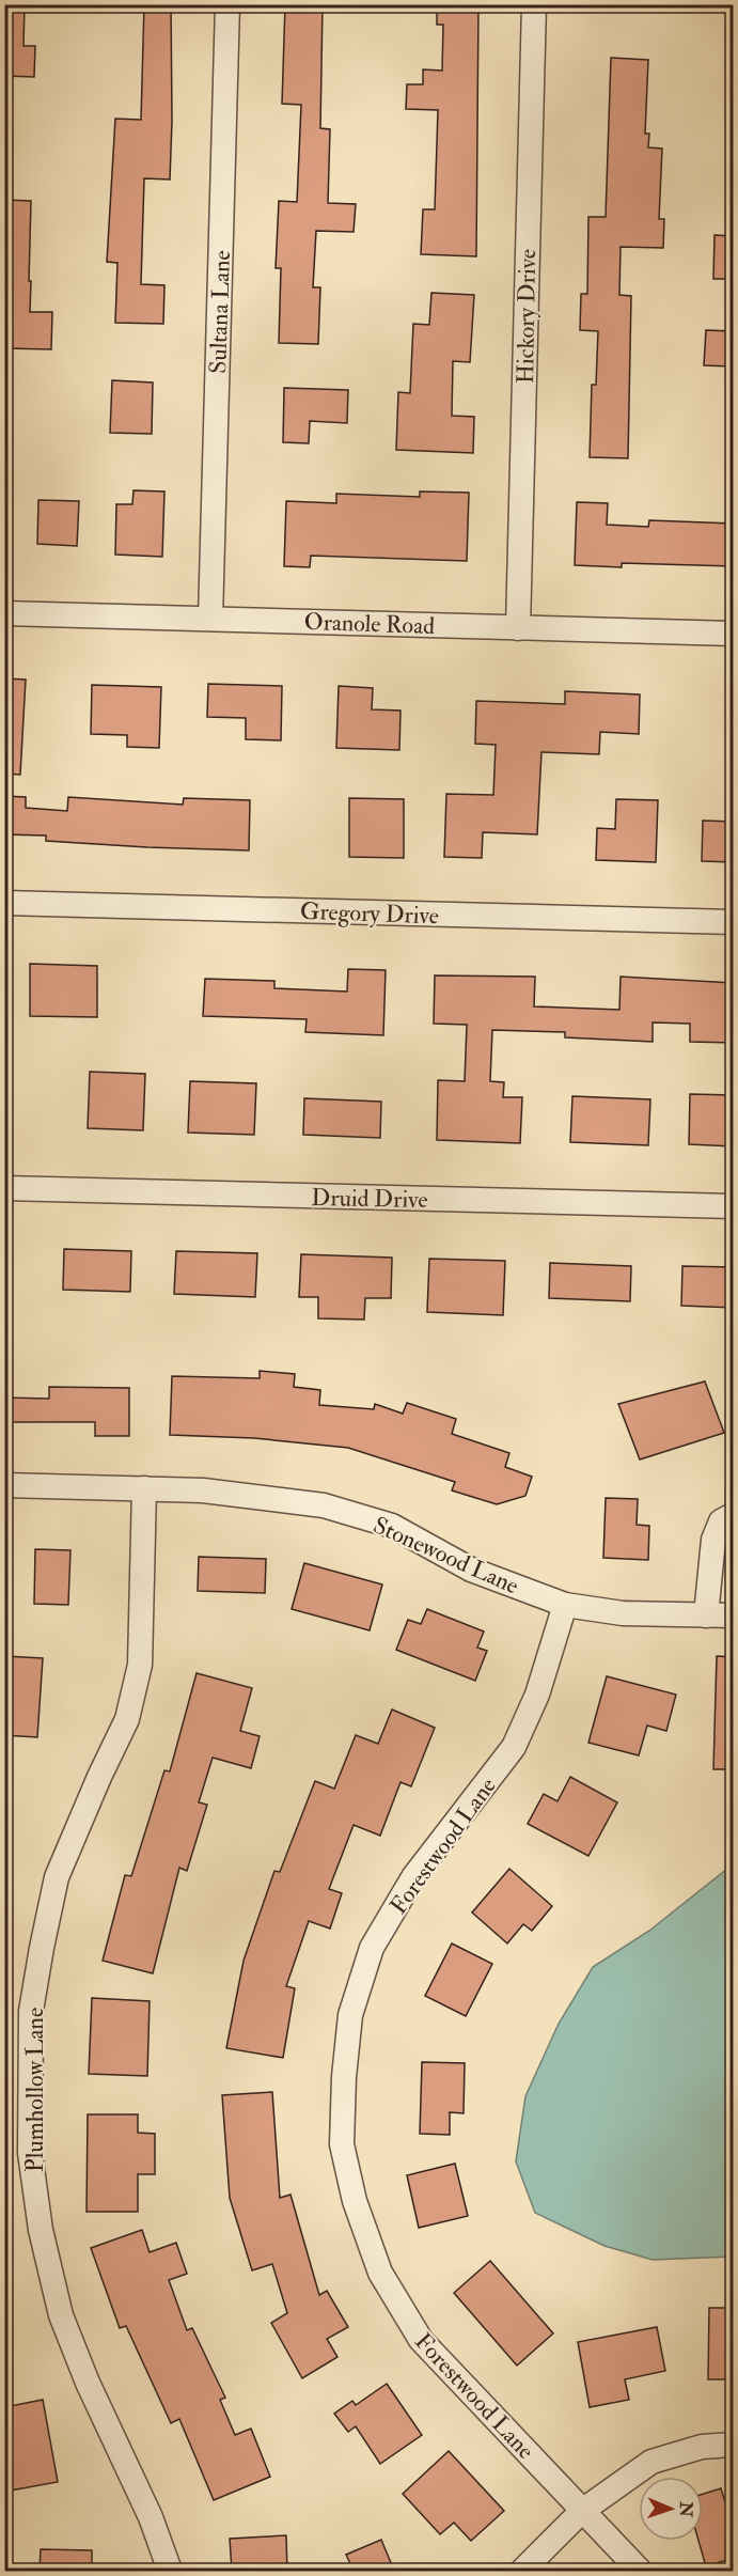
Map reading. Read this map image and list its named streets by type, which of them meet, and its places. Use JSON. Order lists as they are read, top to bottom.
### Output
{
  "streets": {
    "street": [
      "Sultana Lane",
      "Hickory Drive",
      "Oranole Road",
      "Gregory Drive",
      "Druid Drive",
      "Stonewood Lane",
      "Forestwood Lane",
      "Plumhollow Lane"
    ]
  },
  "crossings": [
    ["Sultana Lane", "Oranole Road"],
    ["Hickory Drive", "Oranole Road"],
    ["Stonewood Lane", "Forestwood Lane"],
    ["Stonewood Lane", "Plumhollow Lane"]
  ],
  "north": "right"
}
